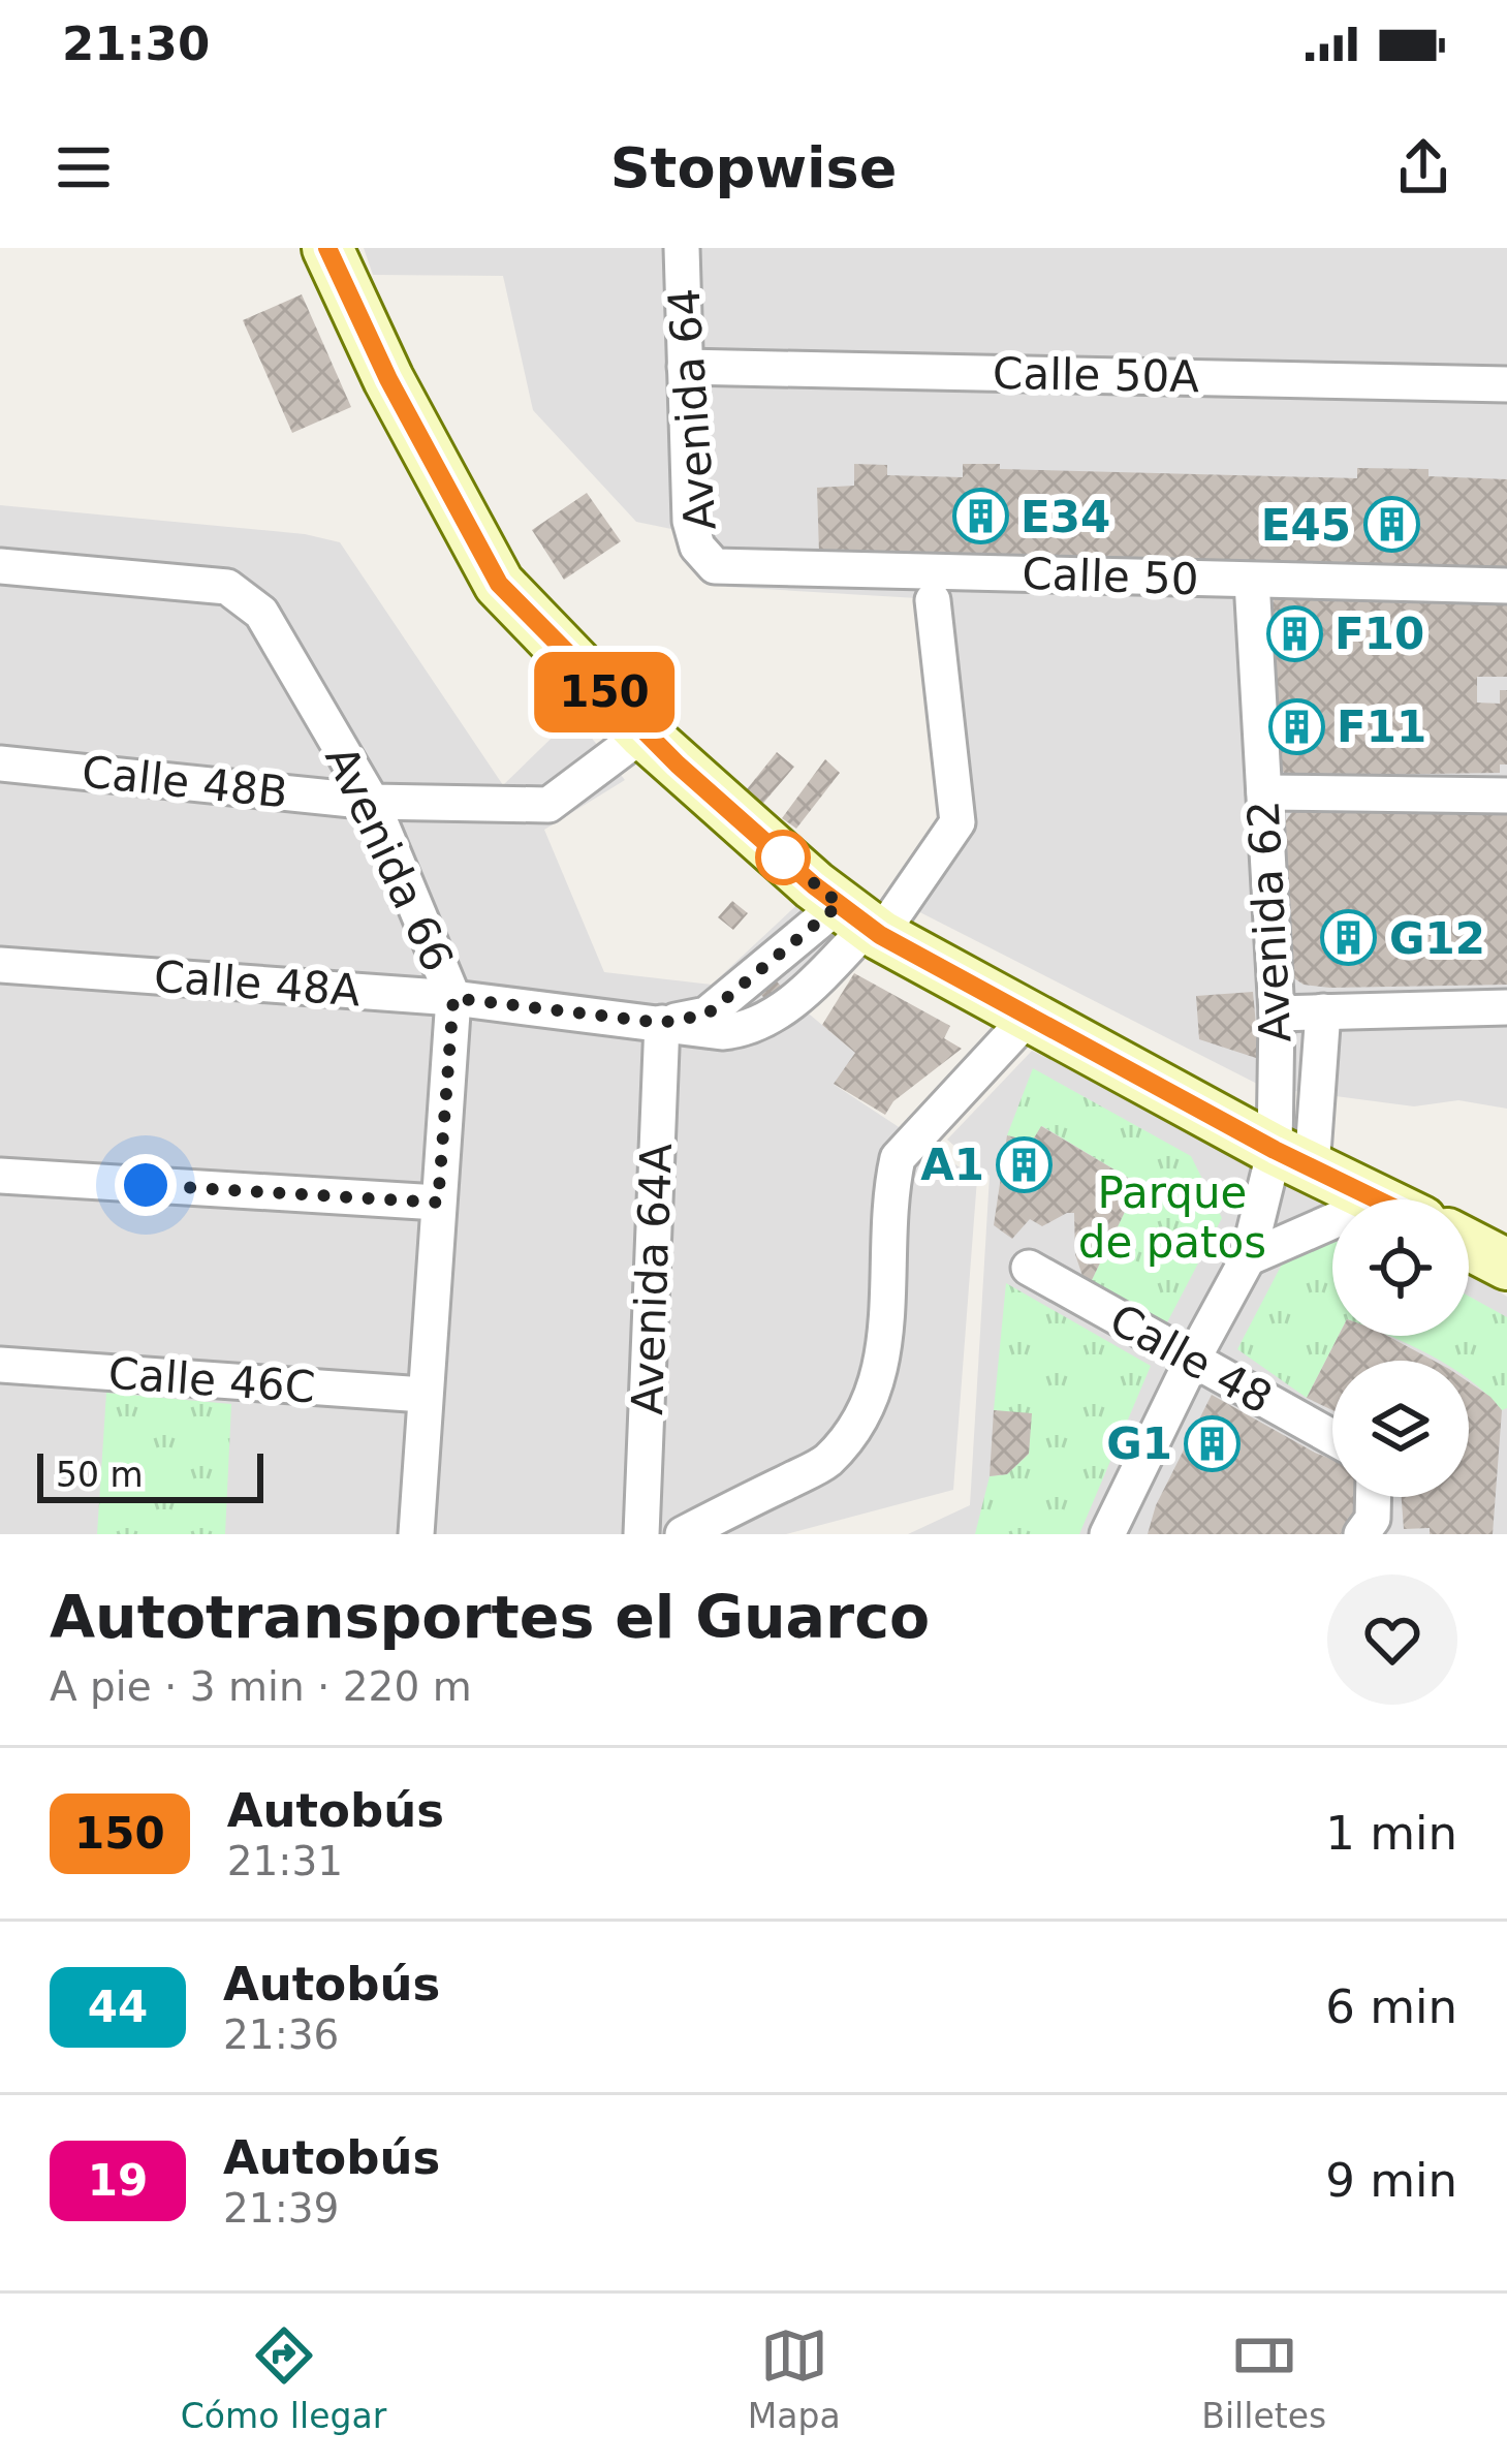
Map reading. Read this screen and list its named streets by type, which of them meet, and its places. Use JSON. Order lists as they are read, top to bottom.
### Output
{
  "streets": {
    "street": [
      "Calle 50A",
      "Avenida 64",
      "Calle 50",
      "Calle 48B",
      "Avenida 66",
      "Avenida 62",
      "Calle 48A",
      "Avenida 64A",
      "Calle 48",
      "Calle 46C"
    ]
  },
  "crossings": [
    ["Calle 50A", "Avenida 64"],
    ["Avenida 64", "Calle 50"],
    ["Calle 50", "Avenida 62"],
    ["Calle 48B", "Avenida 66"],
    ["Avenida 66", "Calle 48A"],
    ["Avenida 66", "Calle 46C"],
    ["Avenida 62", "Calle 48"],
    ["Calle 48A", "Avenida 64A"]
  ],
  "parks": ["Parque de patos"],
  "places": {
    "building": [
      "E34",
      "E45",
      "F10",
      "F11",
      "G12",
      "A1",
      "G1"
    ]
  },
  "lines": ["bus line 150"],
  "scale_bar": "50 m",
  "page": {
    "status": "21:30",
    "header": "Stopwise",
    "on_map": "150",
    "scale": "50 m",
    "heading": ["Autotransportes el Guarco", "A pie · 3 min · 220 m"],
    "list": [
      {
        "mark": "150",
        "name": "Autobús",
        "note": "21:31",
        "value": "1 min"
      },
      {
        "mark": "44",
        "name": "Autobús",
        "note": "21:36",
        "value": "6 min"
      },
      {
        "mark": "19",
        "name": "Autobús",
        "note": "21:39",
        "value": "9 min"
      }
    ],
    "tabs": ["Cómo llegar", "Mapa", "Billetes"]
  }
}
